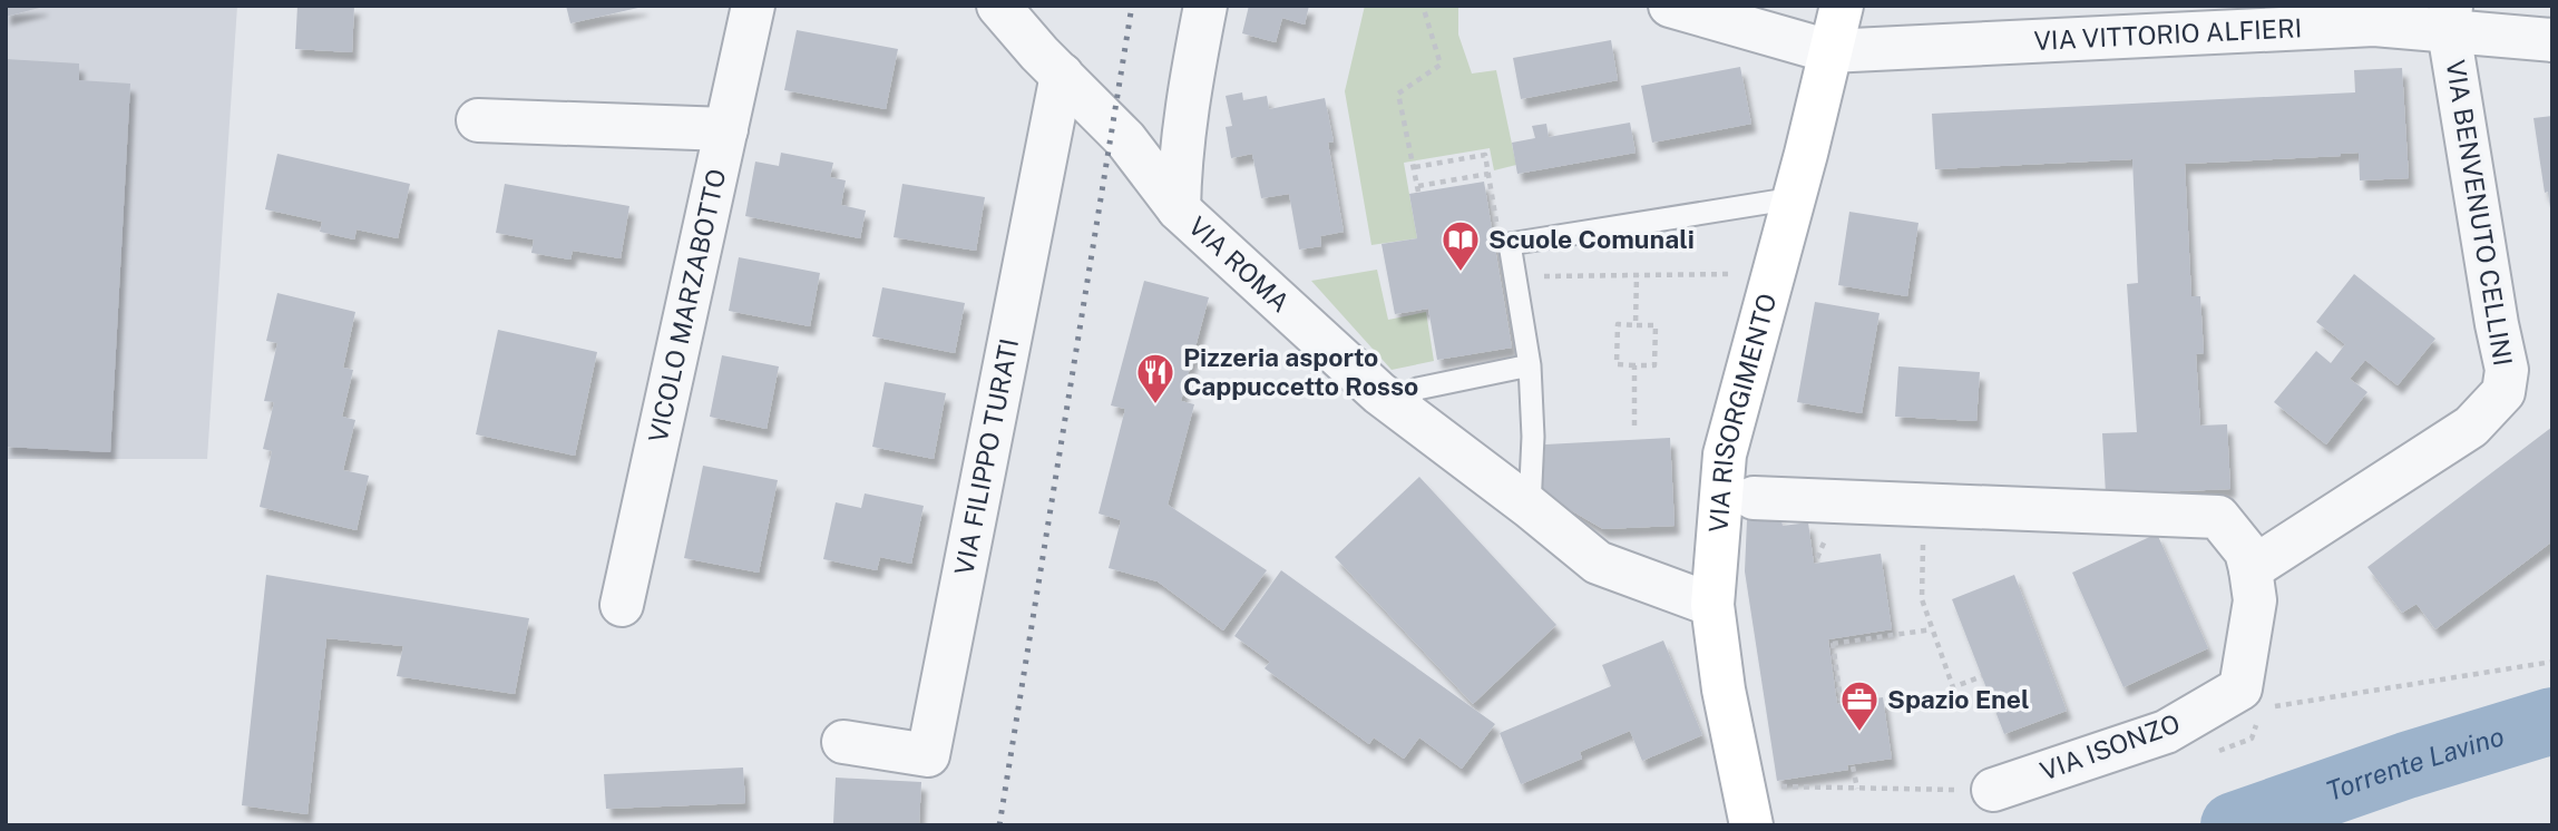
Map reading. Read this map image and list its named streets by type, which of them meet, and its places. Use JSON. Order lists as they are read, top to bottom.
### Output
{
  "streets": {
    "main road": ["VIA RISORGIMENTO"],
    "street": [
      "VIA VITTORIO ALFIERI",
      "VIA BENVENUTO CELLINI",
      "VIA ROMA",
      "VICOLO MARZABOTTO",
      "VIA FILIPPO TURATI",
      "VIA ISONZO"
    ]
  },
  "crossings": [
    ["VIA VITTORIO ALFIERI", "VIA BENVENUTO CELLINI"],
    ["VIA VITTORIO ALFIERI", "VIA RISORGIMENTO"],
    ["VIA BENVENUTO CELLINI", "VIA RISORGIMENTO"],
    ["VIA BENVENUTO CELLINI", "VIA ISONZO"],
    ["VIA ROMA", "VIA RISORGIMENTO"],
    ["VIA ROMA", "VIA FILIPPO TURATI"],
    ["VIA RISORGIMENTO", "VIA ISONZO"]
  ],
  "water": ["Torrente Lavino"],
  "places": {
    "library": ["Scuole Comunali"],
    "restaurant": ["Pizzeria asporto Cappuccetto Rosso"],
    "office": ["Spazio Enel"]
  }
}
